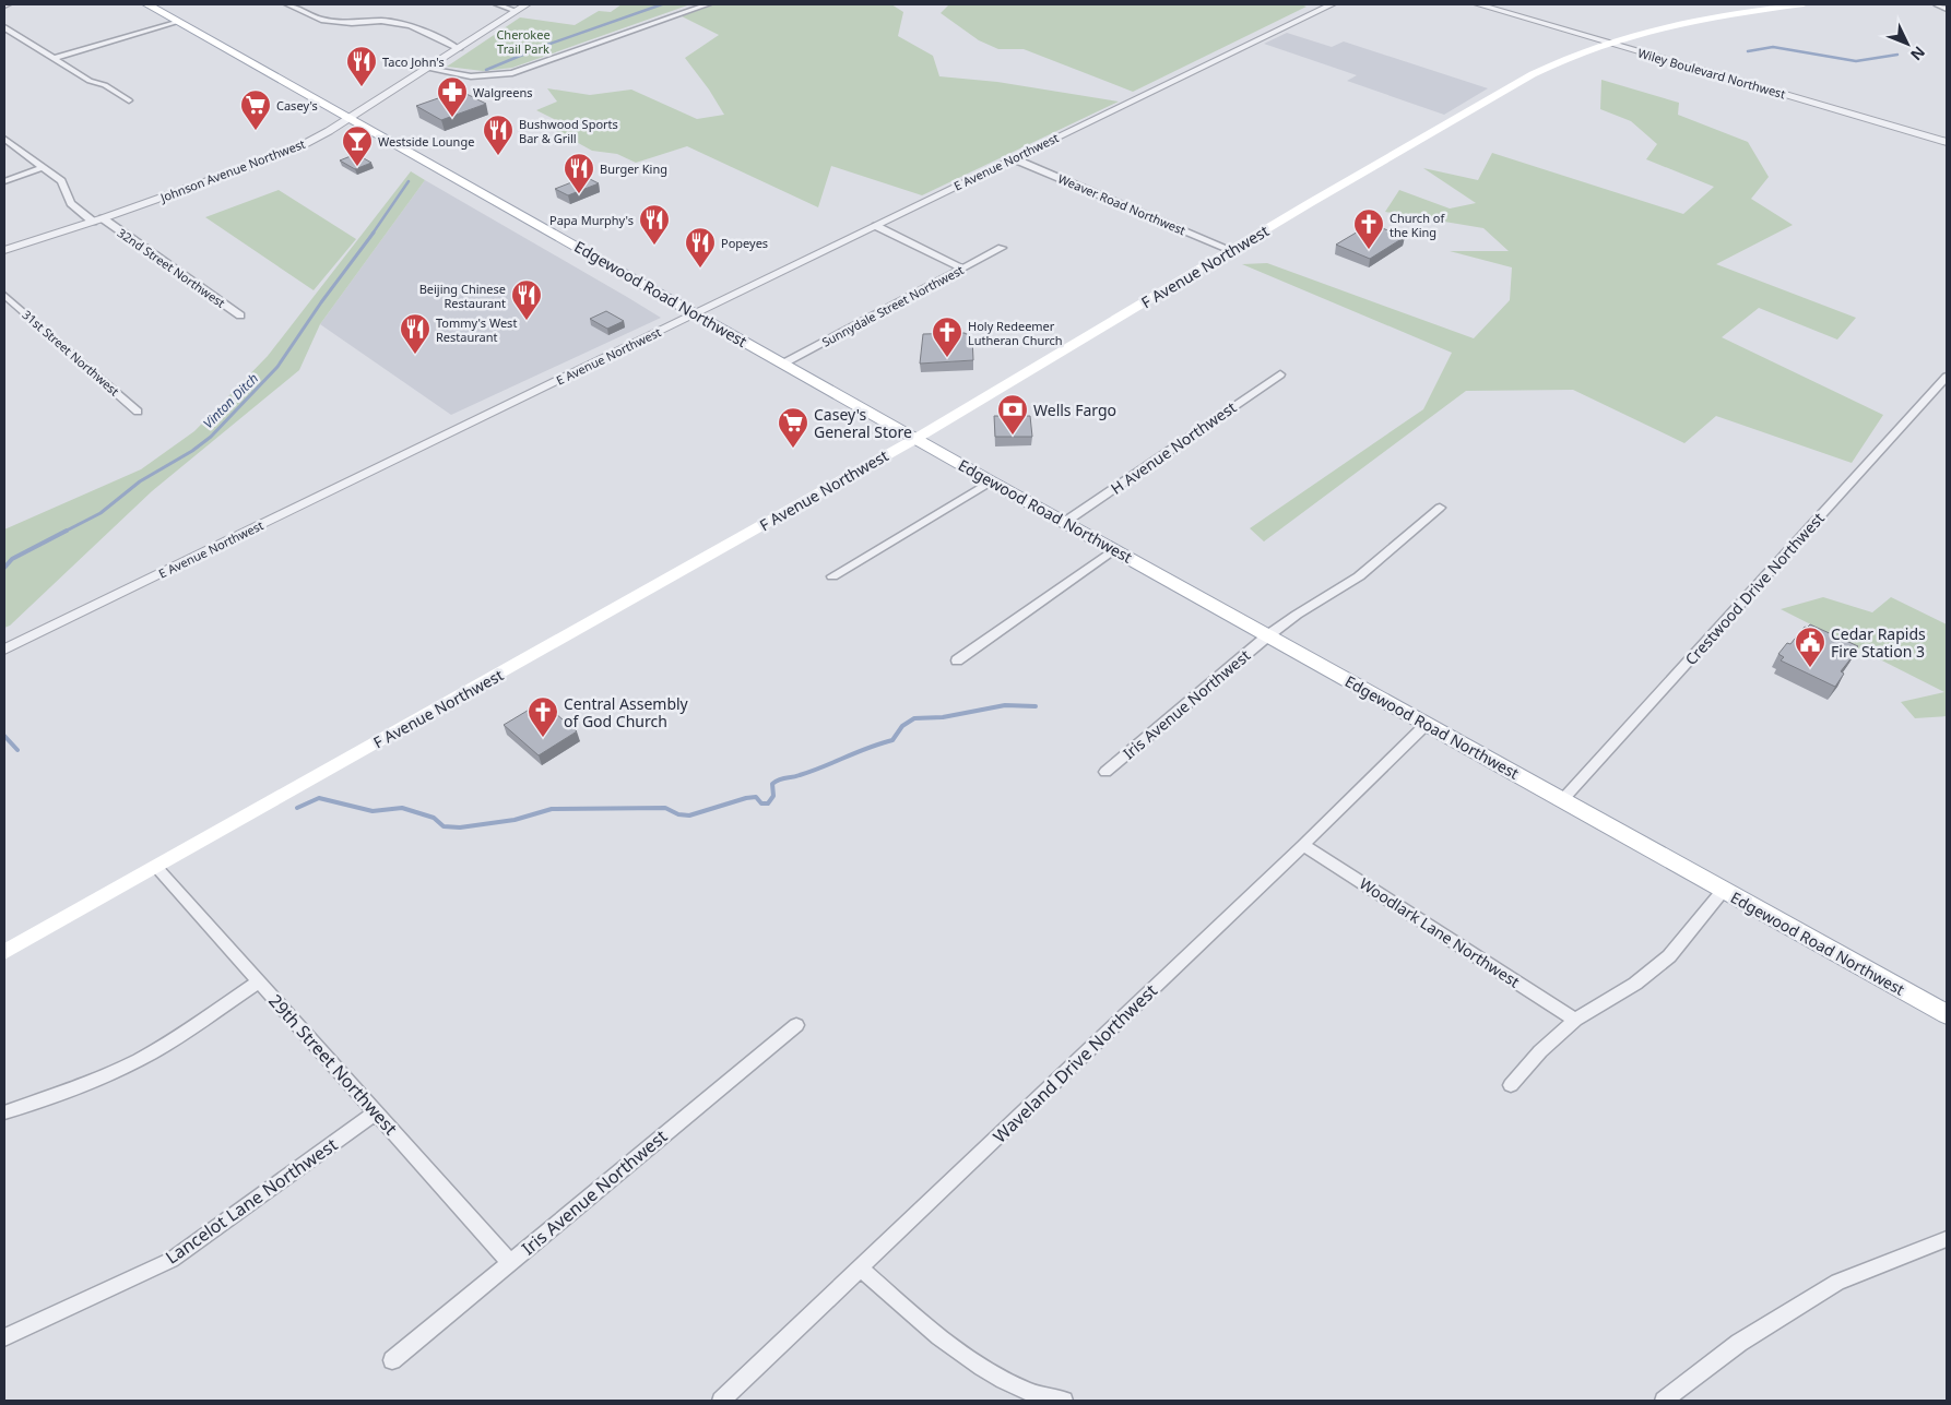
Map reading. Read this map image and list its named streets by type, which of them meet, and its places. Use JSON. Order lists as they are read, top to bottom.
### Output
{
  "streets": {
    "main road": ["F Avenue Northwest", "Edgewood Road Northwest"],
    "street": [
      "Wiley Boulevard Northwest",
      "E Avenue Northwest",
      "Johnson Avenue Northwest",
      "Weaver Road Northwest",
      "32nd Street Northwest",
      "Sunnydale Street Northwest",
      "31st Street Northwest",
      "H Avenue Northwest",
      "Crestwood Drive Northwest",
      "Iris Avenue Northwest",
      "Woodlark Lane Northwest",
      "Waveland Drive Northwest",
      "29th Street Northwest",
      "Lancelot Lane Northwest"
    ]
  },
  "crossings": [
    ["Wiley Boulevard Northwest", "F Avenue Northwest"],
    ["E Avenue Northwest", "Weaver Road Northwest"],
    ["E Avenue Northwest", "Edgewood Road Northwest"],
    ["Johnson Avenue Northwest", "32nd Street Northwest"],
    ["Johnson Avenue Northwest", "Edgewood Road Northwest"],
    ["Weaver Road Northwest", "F Avenue Northwest"],
    ["F Avenue Northwest", "Edgewood Road Northwest"],
    ["F Avenue Northwest", "29th Street Northwest"],
    ["Edgewood Road Northwest", "Sunnydale Street Northwest"],
    ["Edgewood Road Northwest", "H Avenue Northwest"],
    ["Edgewood Road Northwest", "Crestwood Drive Northwest"],
    ["Edgewood Road Northwest", "Iris Avenue Northwest"],
    ["Edgewood Road Northwest", "Waveland Drive Northwest"],
    ["Iris Avenue Northwest", "29th Street Northwest"],
    ["Woodlark Lane Northwest", "Waveland Drive Northwest"],
    ["29th Street Northwest", "Lancelot Lane Northwest"]
  ],
  "water": ["Vinton Ditch"],
  "parks": ["Cherokee Trail Park"],
  "places": {
    "restaurant": [
      "Taco John's",
      "Bushwood Sports Bar & Grill",
      "Burger King",
      "Papa Murphy's",
      "Popeyes",
      "Beijing Chinese Restaurant",
      "Tommy's West Restaurant"
    ],
    "pharmacy": ["Walgreens"],
    "supermarket": ["Casey's", "Casey's General Store"],
    "bar": ["Westside Lounge"],
    "church": ["Church of the King", "Holy Redeemer Lutheran Church", "Central Assembly of God Church"],
    "bank": ["Wells Fargo"],
    "public building": ["Cedar Rapids Fire Station 3"]
  },
  "north": "bottom right"
}
